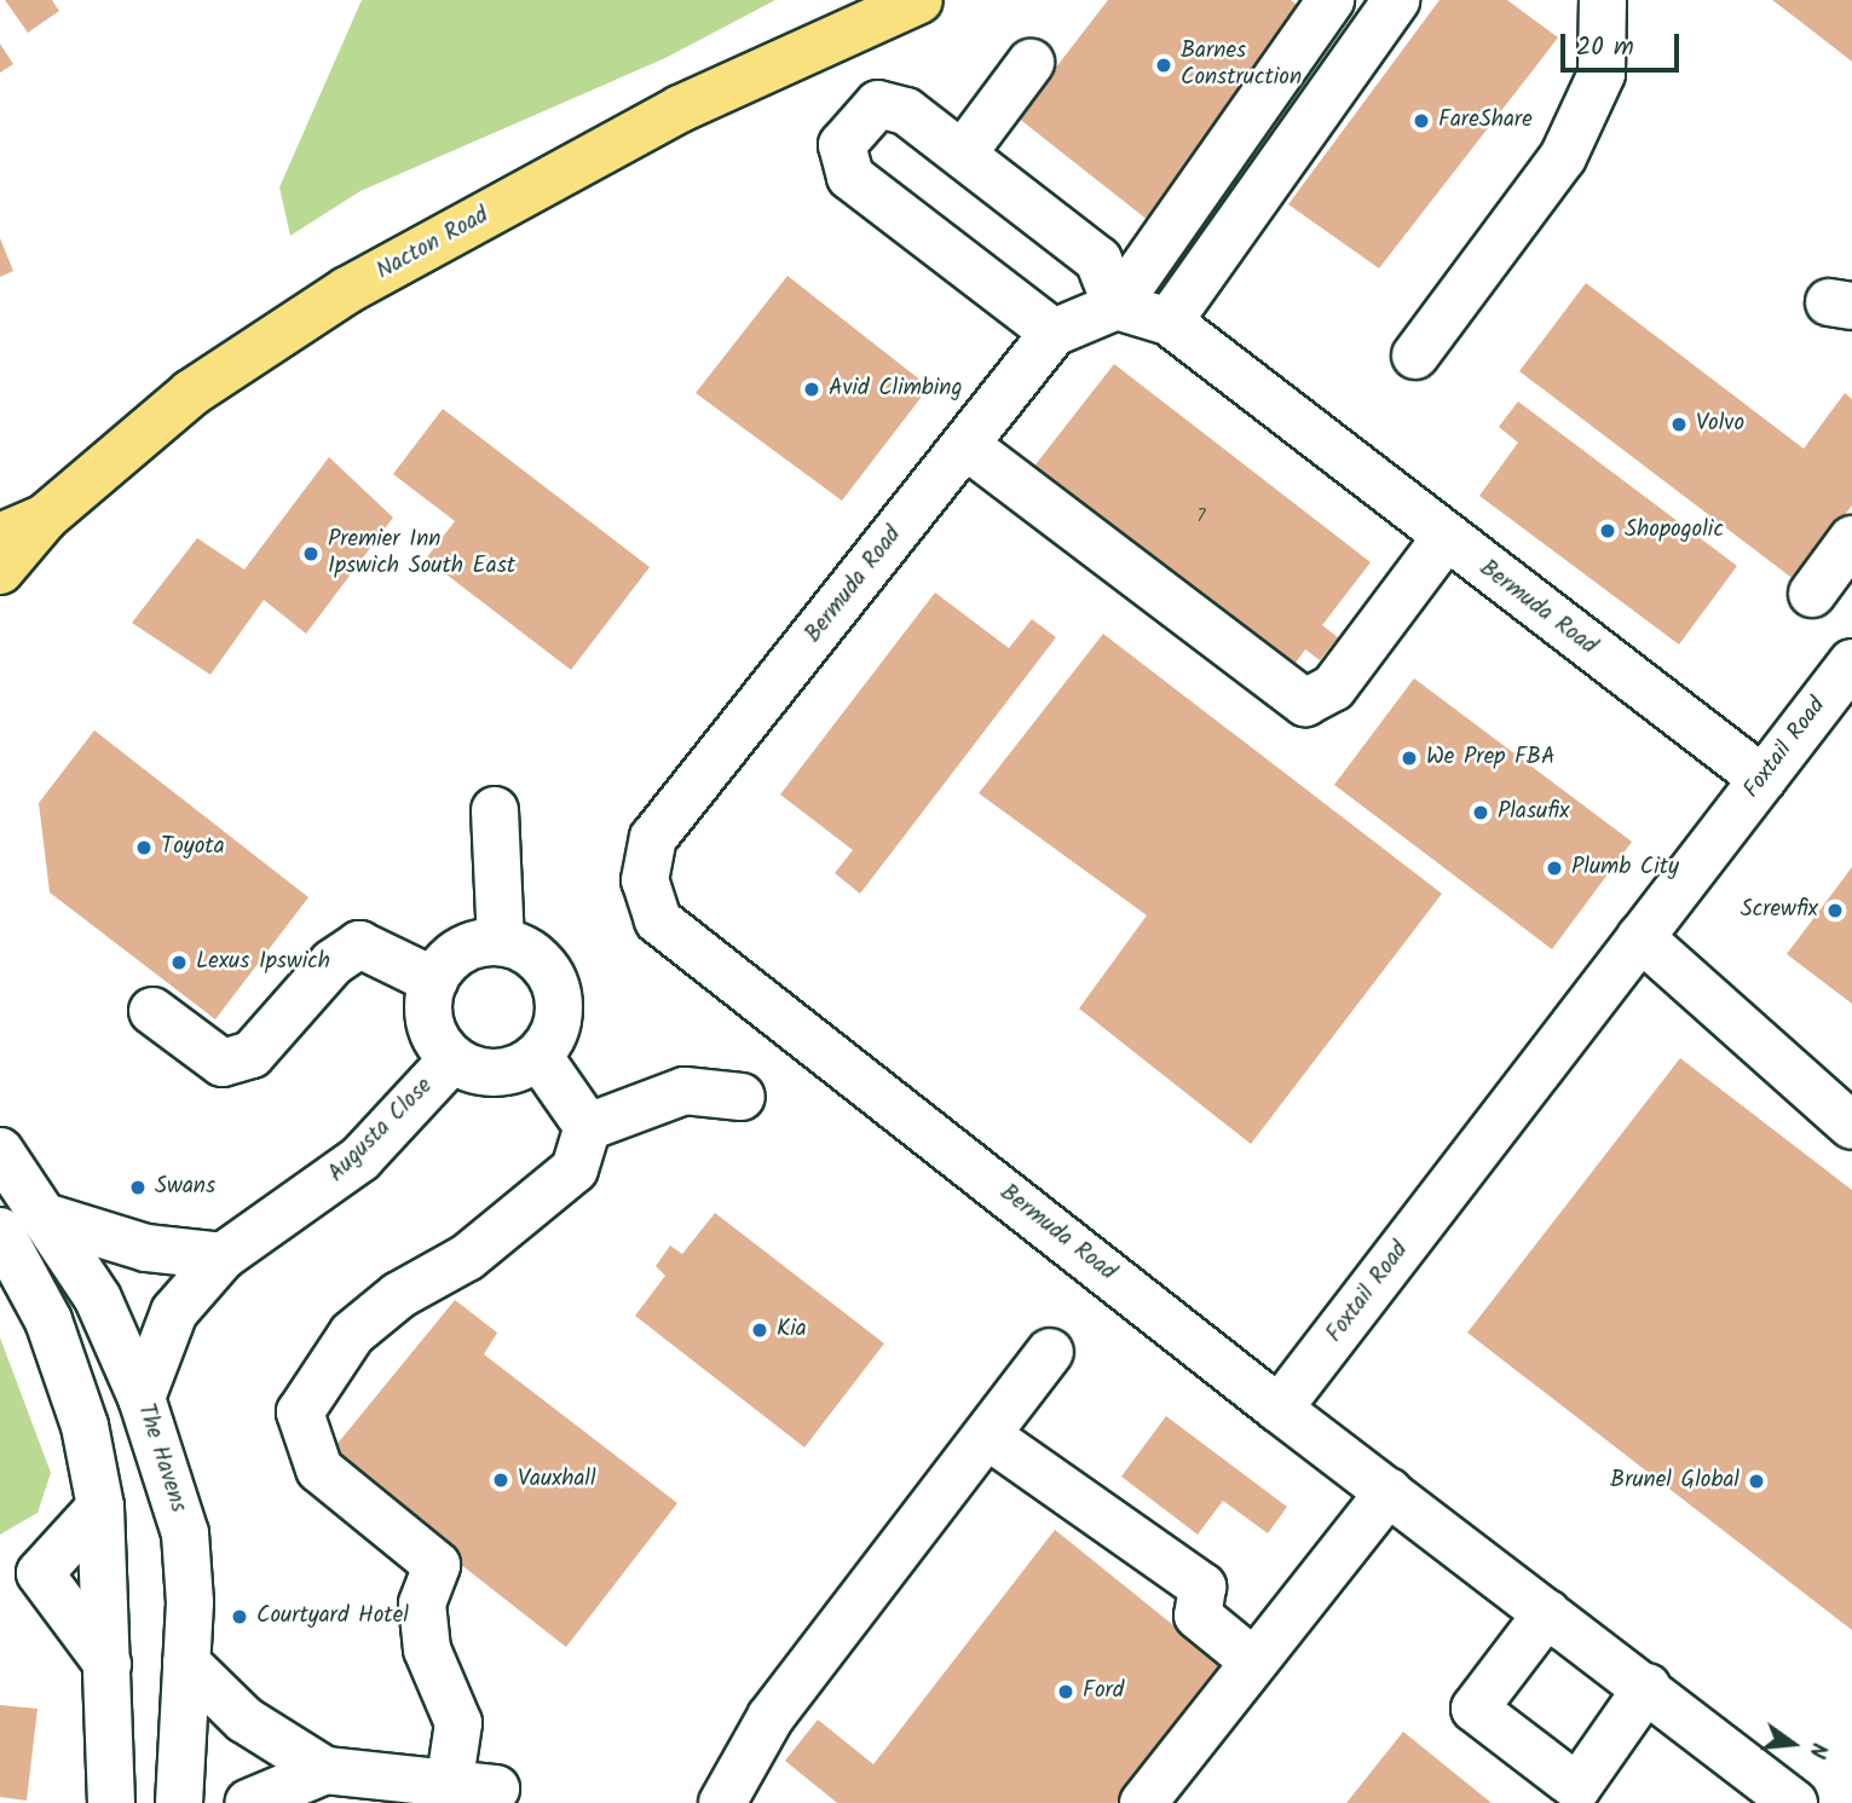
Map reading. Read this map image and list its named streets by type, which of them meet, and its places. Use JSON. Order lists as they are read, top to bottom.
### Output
{
  "streets": {
    "main road": ["Nacton Road"],
    "street": [
      "Bermuda Road",
      "Foxtail Road",
      "Augusta Close",
      "The Havens"
    ]
  },
  "crossings": [
    ["Bermuda Road", "Foxtail Road"],
    ["Augusta Close", "The Havens"]
  ],
  "places": [
    "Barnes Construction",
    "FareShare",
    "Avid Climbing",
    "Volvo",
    "Shopogolic",
    "Premier Inn Ipswich South East",
    "We Prep FBA",
    "Plasufix",
    "Toyota",
    "Plumb City",
    "Screwfix",
    "Lexus Ipswich",
    "Swans",
    "Kia",
    "Vauxhall",
    "Brunel Global",
    "Courtyard Hotel",
    "Ford"
  ],
  "house_numbers": ["7"],
  "scale_bar": "20 m",
  "north": "right"
}
